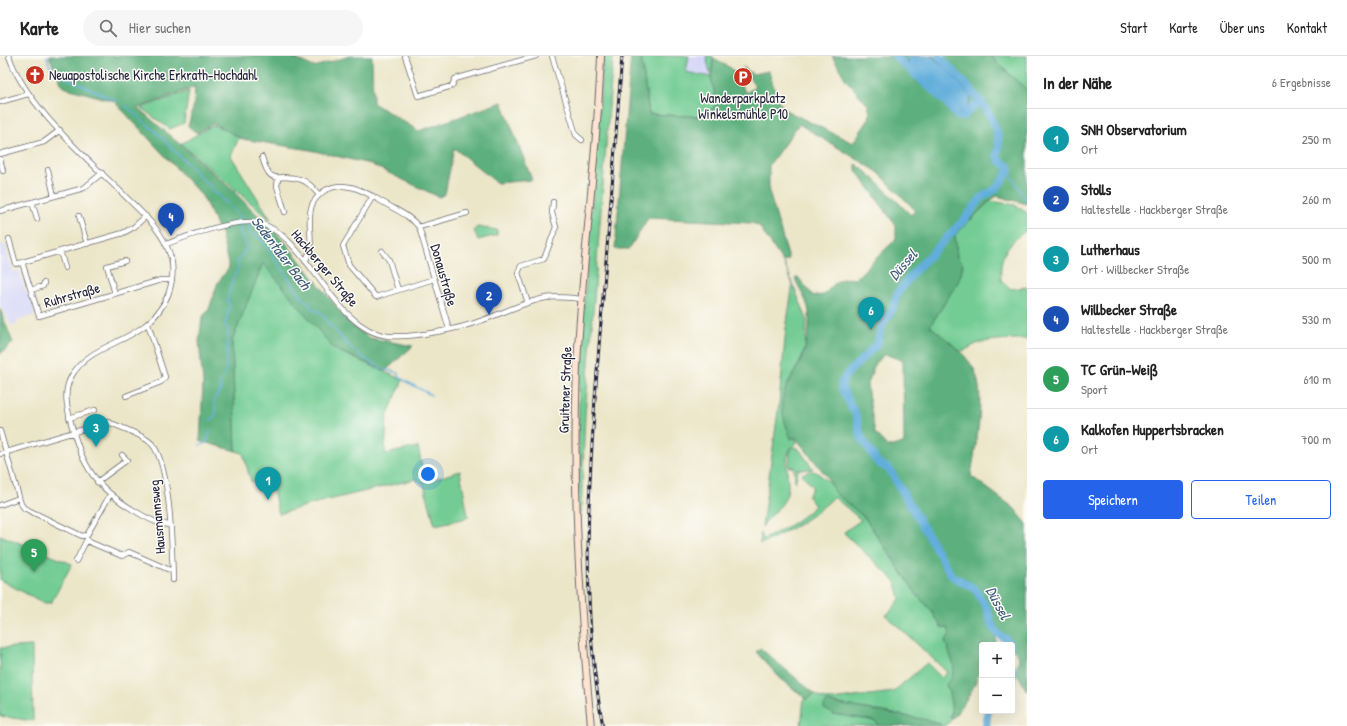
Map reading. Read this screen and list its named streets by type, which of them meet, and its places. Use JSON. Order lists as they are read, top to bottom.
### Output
{
  "streets": {
    "main road": ["Gruitener Straße"],
    "street": [
      "Hackberger Straße",
      "Donaustraße",
      "Ruhrstraße",
      "Hausmannsweg"
    ]
  },
  "crossings": [
    ["Hackberger Straße", "Donaustraße"],
    ["Hackberger Straße", "Gruitener Straße"]
  ],
  "water": ["Sedentaler Bach", "Düssel"],
  "places": {
    "church": ["Neuapostolische Kirche Erkrath-Hochdahl"],
    "parking": ["Wanderparkplatz Winkelsmühle P10"]
  },
  "page": {
    "header": "Karte",
    "search": "Hier suchen",
    "nav": [
      "Start",
      "Karte",
      "Über uns",
      "Kontakt"
    ],
    "heading": ["In der Nähe", "6 Ergebnisse"],
    "list": [
      {
        "mark": "1",
        "name": "SNH Observatorium",
        "note": "Ort",
        "value": "250 m"
      },
      {
        "mark": "2",
        "name": "Stolls",
        "note": "Haltestelle · Hackberger Straße",
        "value": "260 m"
      },
      {
        "mark": "3",
        "name": "Lutherhaus",
        "note": "Ort · Willbecker Straße",
        "value": "500 m"
      },
      {
        "mark": "4",
        "name": "Willbecker Straße",
        "note": "Haltestelle · Hackberger Straße",
        "value": "530 m"
      },
      {
        "mark": "5",
        "name": "TC Grün-Weiß",
        "note": "Sport",
        "value": "610 m"
      },
      {
        "mark": "6",
        "name": "Kalkofen Huppertsbracken",
        "note": "Ort",
        "value": "700 m"
      }
    ],
    "pins": [
      "4",
      "2",
      "6",
      "3",
      "1",
      "5"
    ],
    "buttons": ["Speichern", "Teilen"],
    "map_buttons": ["+", "−"]
  }
}
